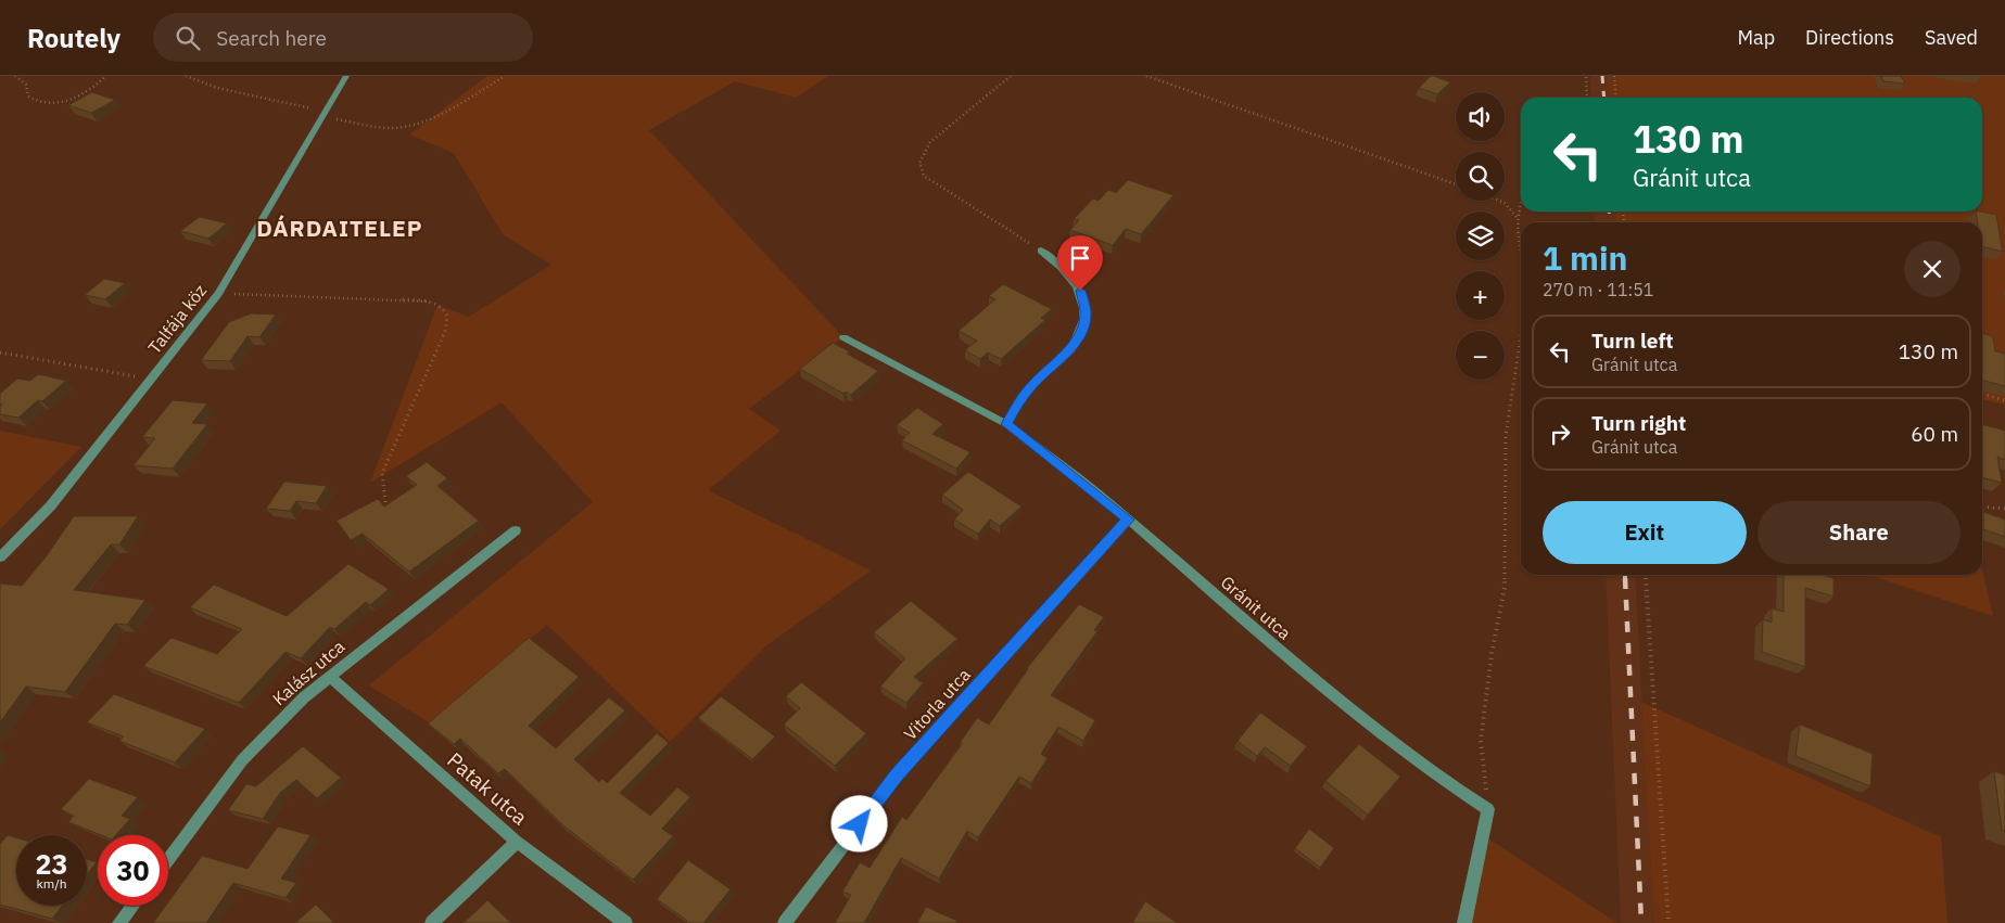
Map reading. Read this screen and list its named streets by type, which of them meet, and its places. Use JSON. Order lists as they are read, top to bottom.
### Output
{
  "streets": {
    "street": [
      "Talfája köz",
      "Gránit utca",
      "Kalász utca",
      "Vitorla utca",
      "Patak utca"
    ]
  },
  "crossings": [
    ["Gránit utca", "Vitorla utca"],
    ["Kalász utca", "Patak utca"]
  ],
  "districts": ["DÁRDAITELEP"],
  "page": {
    "header": "Routely",
    "search": "Search here",
    "nav": ["Map", "Directions", "Saved"],
    "map_buttons": ["+", "−"],
    "turn": ["130 m", "Gránit utca"],
    "heading": ["1 min", "270 m · 11:51"],
    "list": [
      {
        "name": "Turn left",
        "note": "Gránit utca",
        "value": "130 m"
      },
      {
        "name": "Turn right",
        "note": "Gránit utca",
        "value": "60 m"
      }
    ],
    "buttons": ["Exit", "Share"],
    "speed": "23 km/h",
    "limit": "30"
  }
}
